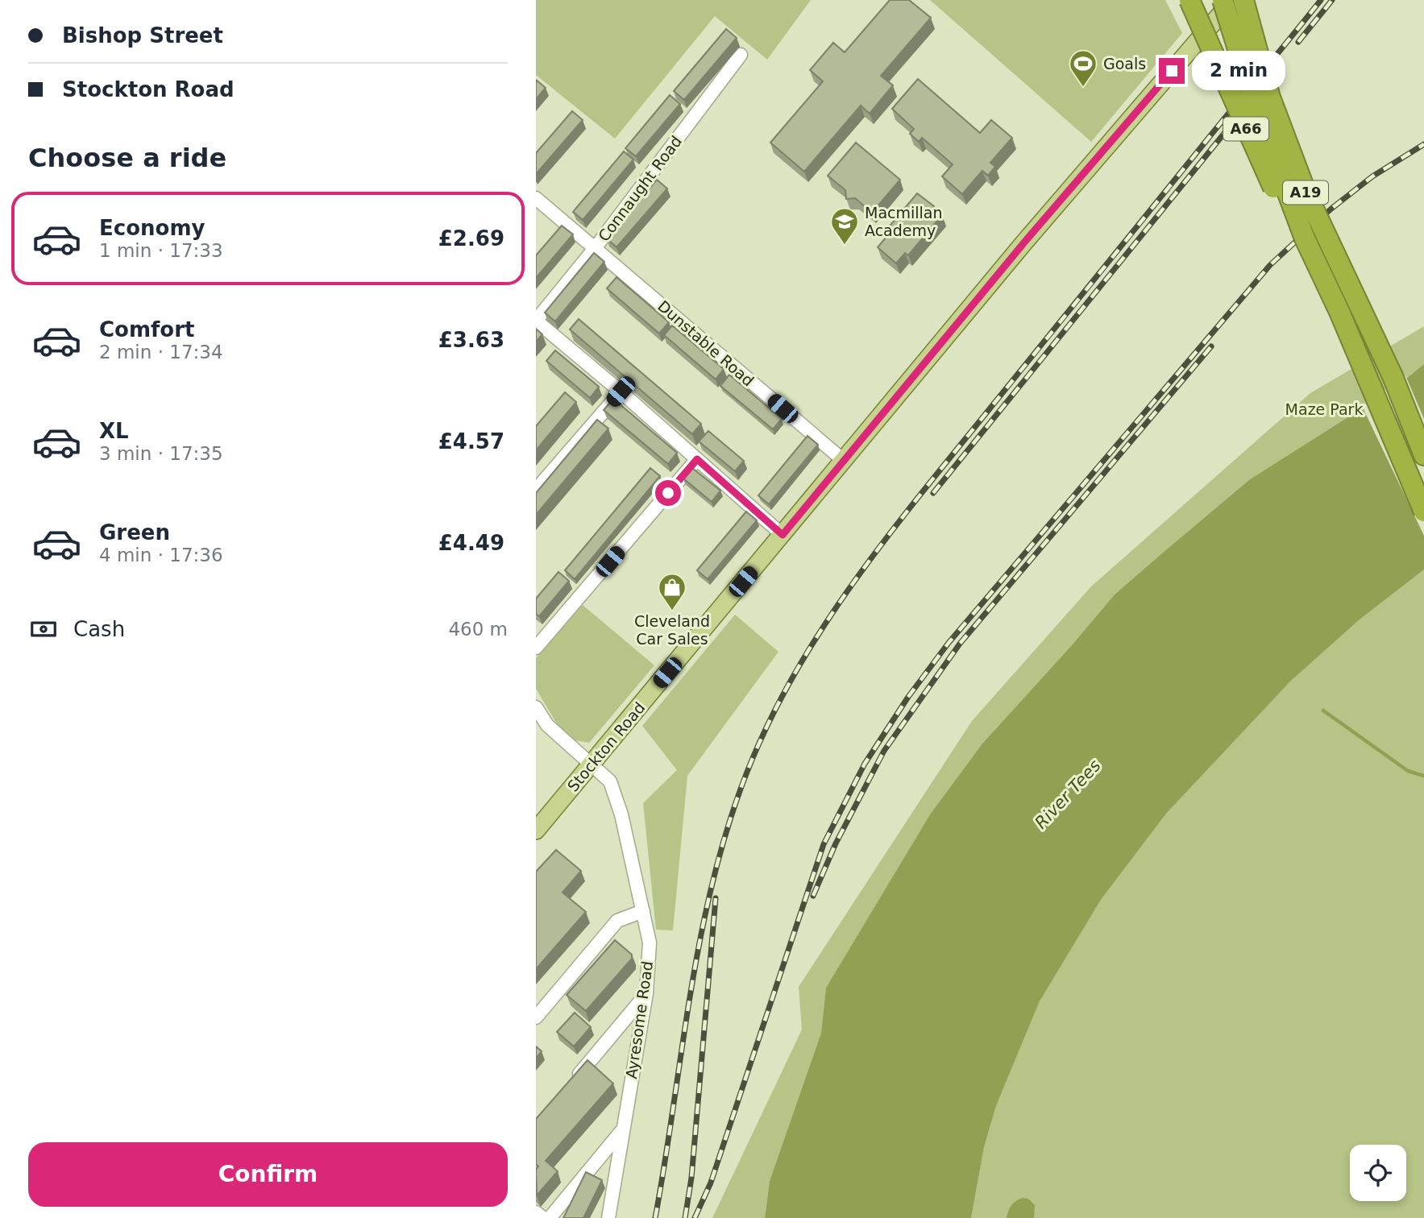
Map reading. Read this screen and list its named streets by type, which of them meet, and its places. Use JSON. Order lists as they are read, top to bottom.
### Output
{
  "streets": {
    "highway": ["A66", "A19"],
    "main road": ["Stockton Road"],
    "street": ["Connaught Road", "Dunstable Road", "Ayresome Road"]
  },
  "crossings": [
    ["A66", "A19"],
    ["Connaught Road", "Dunstable Road"],
    ["Dunstable Road", "Stockton Road"],
    ["Stockton Road", "Ayresome Road"]
  ],
  "water": ["River Tees"],
  "parks": ["Maze Park"],
  "places": {
    "sports": ["Goals"],
    "school or university": ["Macmillan Academy"],
    "shop": ["Cleveland Car Sales"]
  },
  "page": {
    "banner": ["Bishop Street", "Stockton Road"],
    "bubble": "2 min",
    "heading": "Choose a ride",
    "list": [
      {
        "name": "Economy",
        "note": "1 min · 17:33",
        "value": "£2.69"
      },
      {
        "name": "Comfort",
        "note": "2 min · 17:34",
        "value": "£3.63"
      },
      {
        "name": "XL",
        "note": "3 min · 17:35",
        "value": "£4.57"
      },
      {
        "name": "Green",
        "note": "4 min · 17:36",
        "value": "£4.49"
      }
    ],
    "pay": ["Cash", "460 m"],
    "buttons": "Confirm"
  }
}
